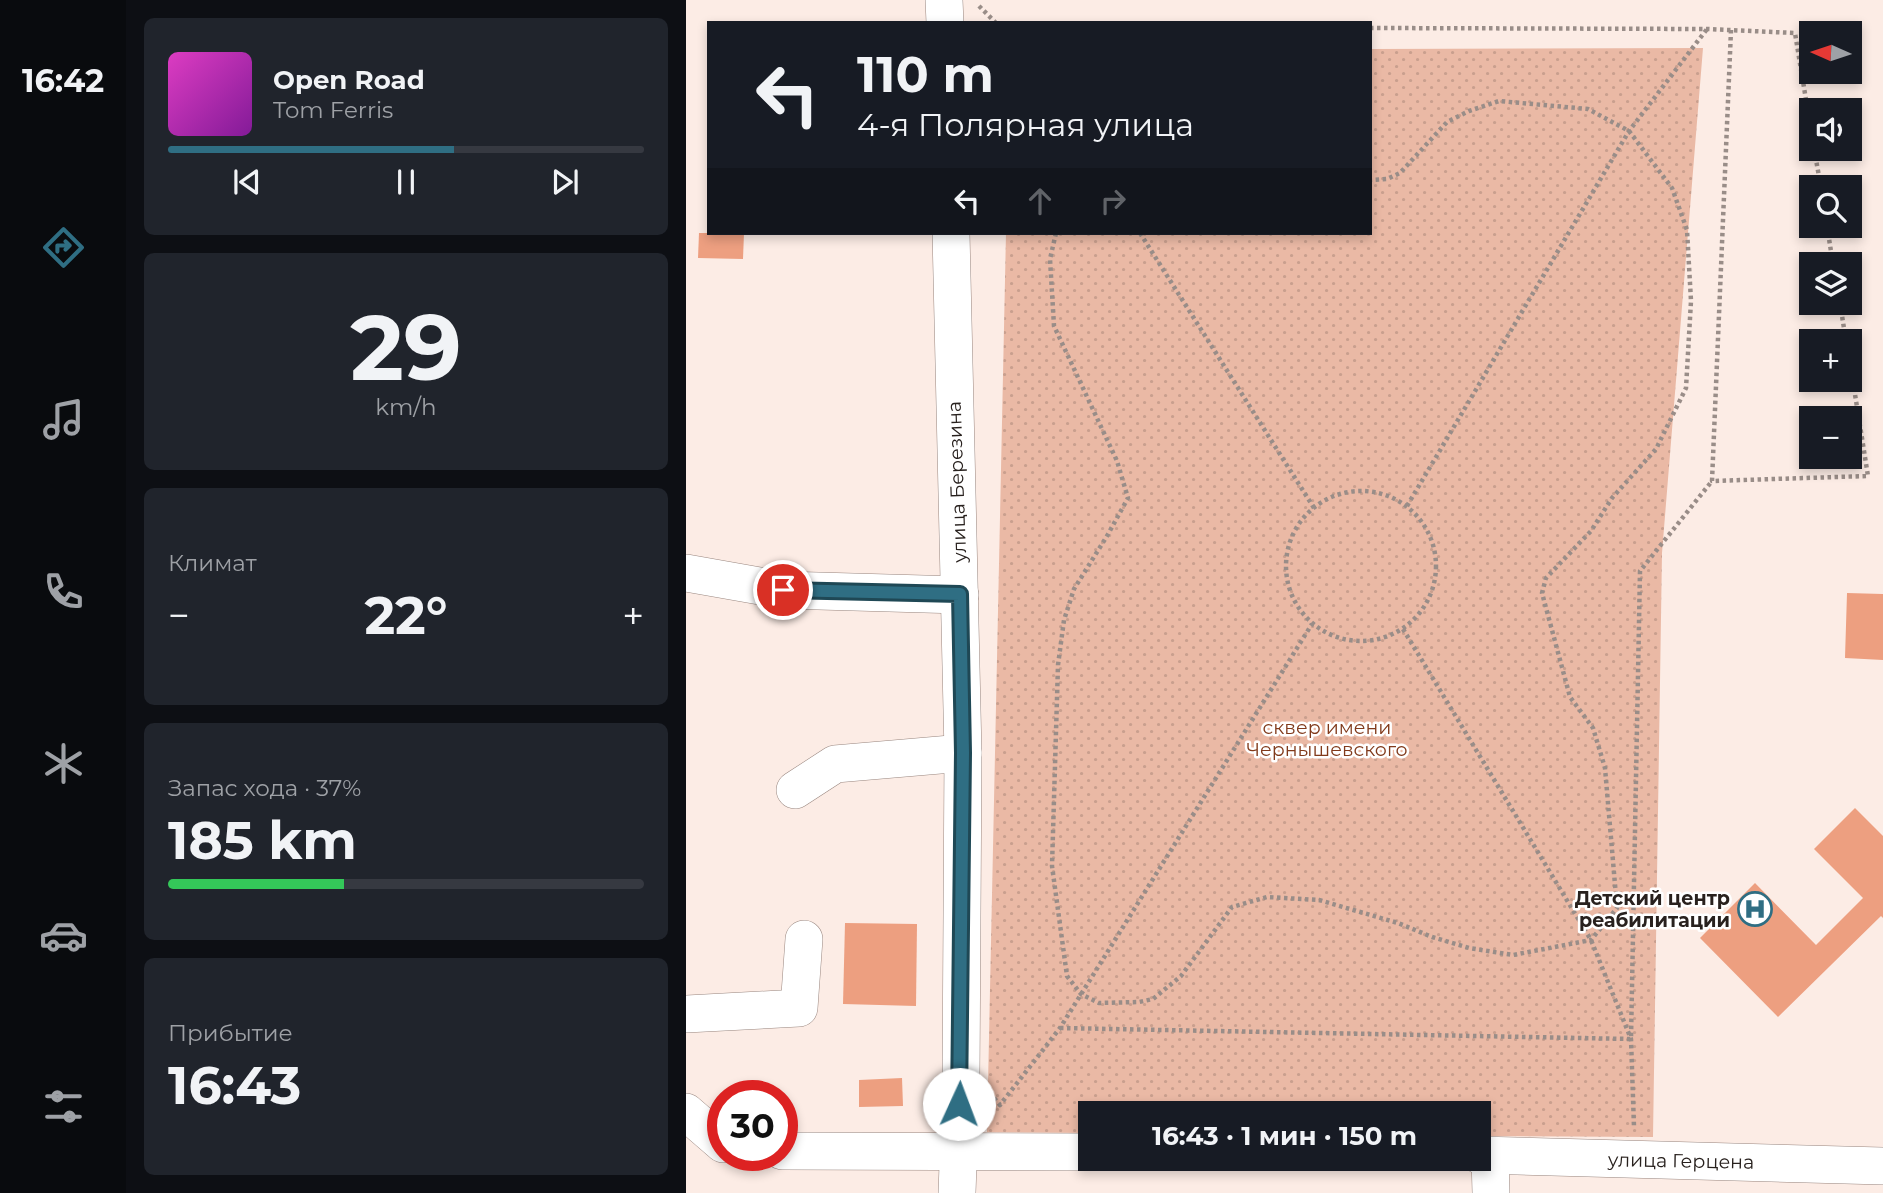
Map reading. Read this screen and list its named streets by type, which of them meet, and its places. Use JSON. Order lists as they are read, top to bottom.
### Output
{
  "streets": {
    "street": ["улица Березина", "улица Герцена"]
  },
  "parks": ["сквер имени Чернышевского"],
  "places": {
    "hospital": ["Детский центр реабилитации"]
  },
  "north": "left",
  "page": {
    "tabs": "16:42",
    "map_buttons": ["+", "−"],
    "turn": ["110 m", "4-я Полярная улица"],
    "song": ["Open Road", "Tom Ferris"],
    "tile": [
      ["29", "km/h"],
      "Климат",
      ["Запас хода · 37%", "185 km"],
      ["Прибытие", "16:43"]
    ],
    "heat": ["−", "22°", "+"],
    "limit": "30",
    "trip": "16:43 · 1 мин · 150 m"
  }
}
